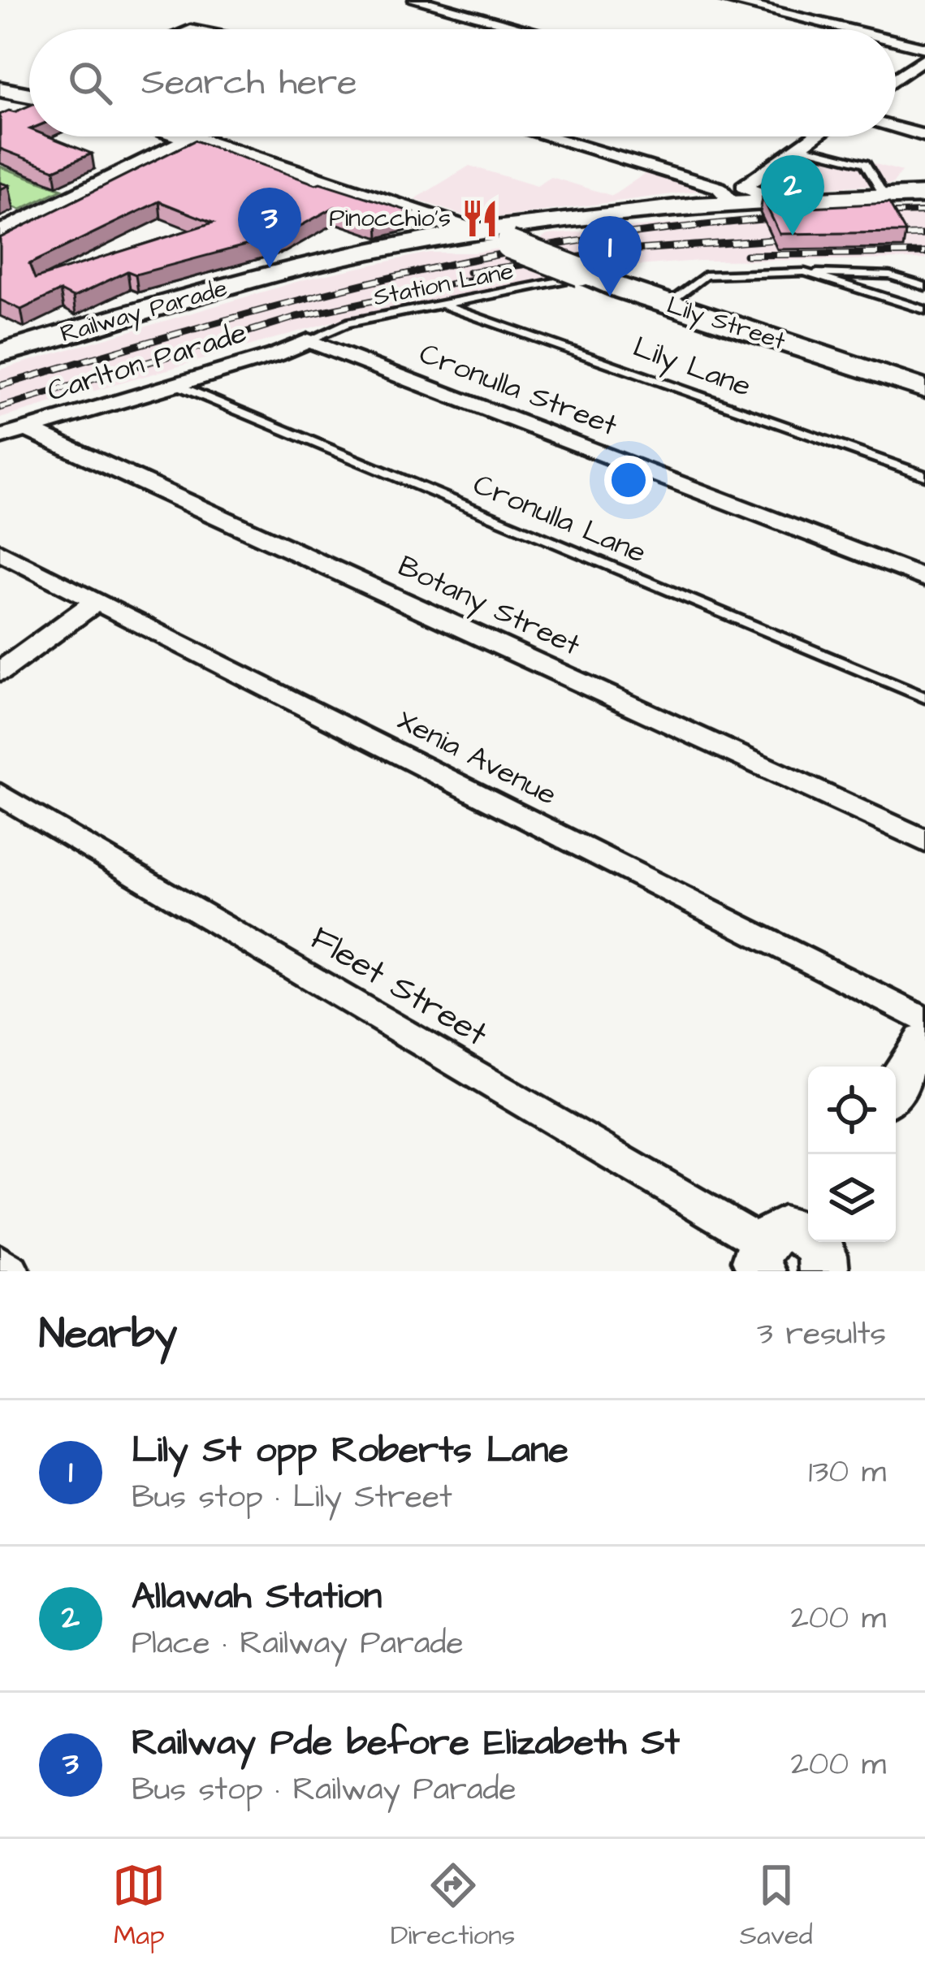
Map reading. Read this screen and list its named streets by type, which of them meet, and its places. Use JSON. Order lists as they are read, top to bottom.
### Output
{
  "streets": {
    "main road": ["Railway Parade", "Lily Street"],
    "street": [
      "Carlton Parade",
      "Cronulla Street",
      "Botany Street",
      "Xenia Avenue",
      "Fleet Street"
    ],
    "lane": ["Station Lane", "Lily Lane", "Cronulla Lane"]
  },
  "crossings": [
    ["Station Lane", "Lily Street"],
    ["Station Lane", "Carlton Parade"],
    ["Station Lane", "Lily Lane"],
    ["Station Lane", "Cronulla Street"],
    ["Railway Parade", "Lily Street"],
    ["Carlton Parade", "Cronulla Street"],
    ["Carlton Parade", "Cronulla Lane"],
    ["Carlton Parade", "Botany Street"]
  ],
  "places": {
    "restaurant": ["Pinocchio's"]
  },
  "page": {
    "search": "Search here",
    "pins": ["2", "3", "1"],
    "heading": ["Nearby", "3 results"],
    "list": [
      {
        "mark": "1",
        "name": "Lily St opp Roberts Lane",
        "note": "Bus stop · Lily Street",
        "value": "130 m"
      },
      {
        "mark": "2",
        "name": "Allawah Station",
        "note": "Place · Railway Parade",
        "value": "200 m"
      },
      {
        "mark": "3",
        "name": "Railway Pde before Elizabeth St",
        "note": "Bus stop · Railway Parade",
        "value": "200 m"
      }
    ],
    "nav": ["Map", "Directions", "Saved"]
  }
}
